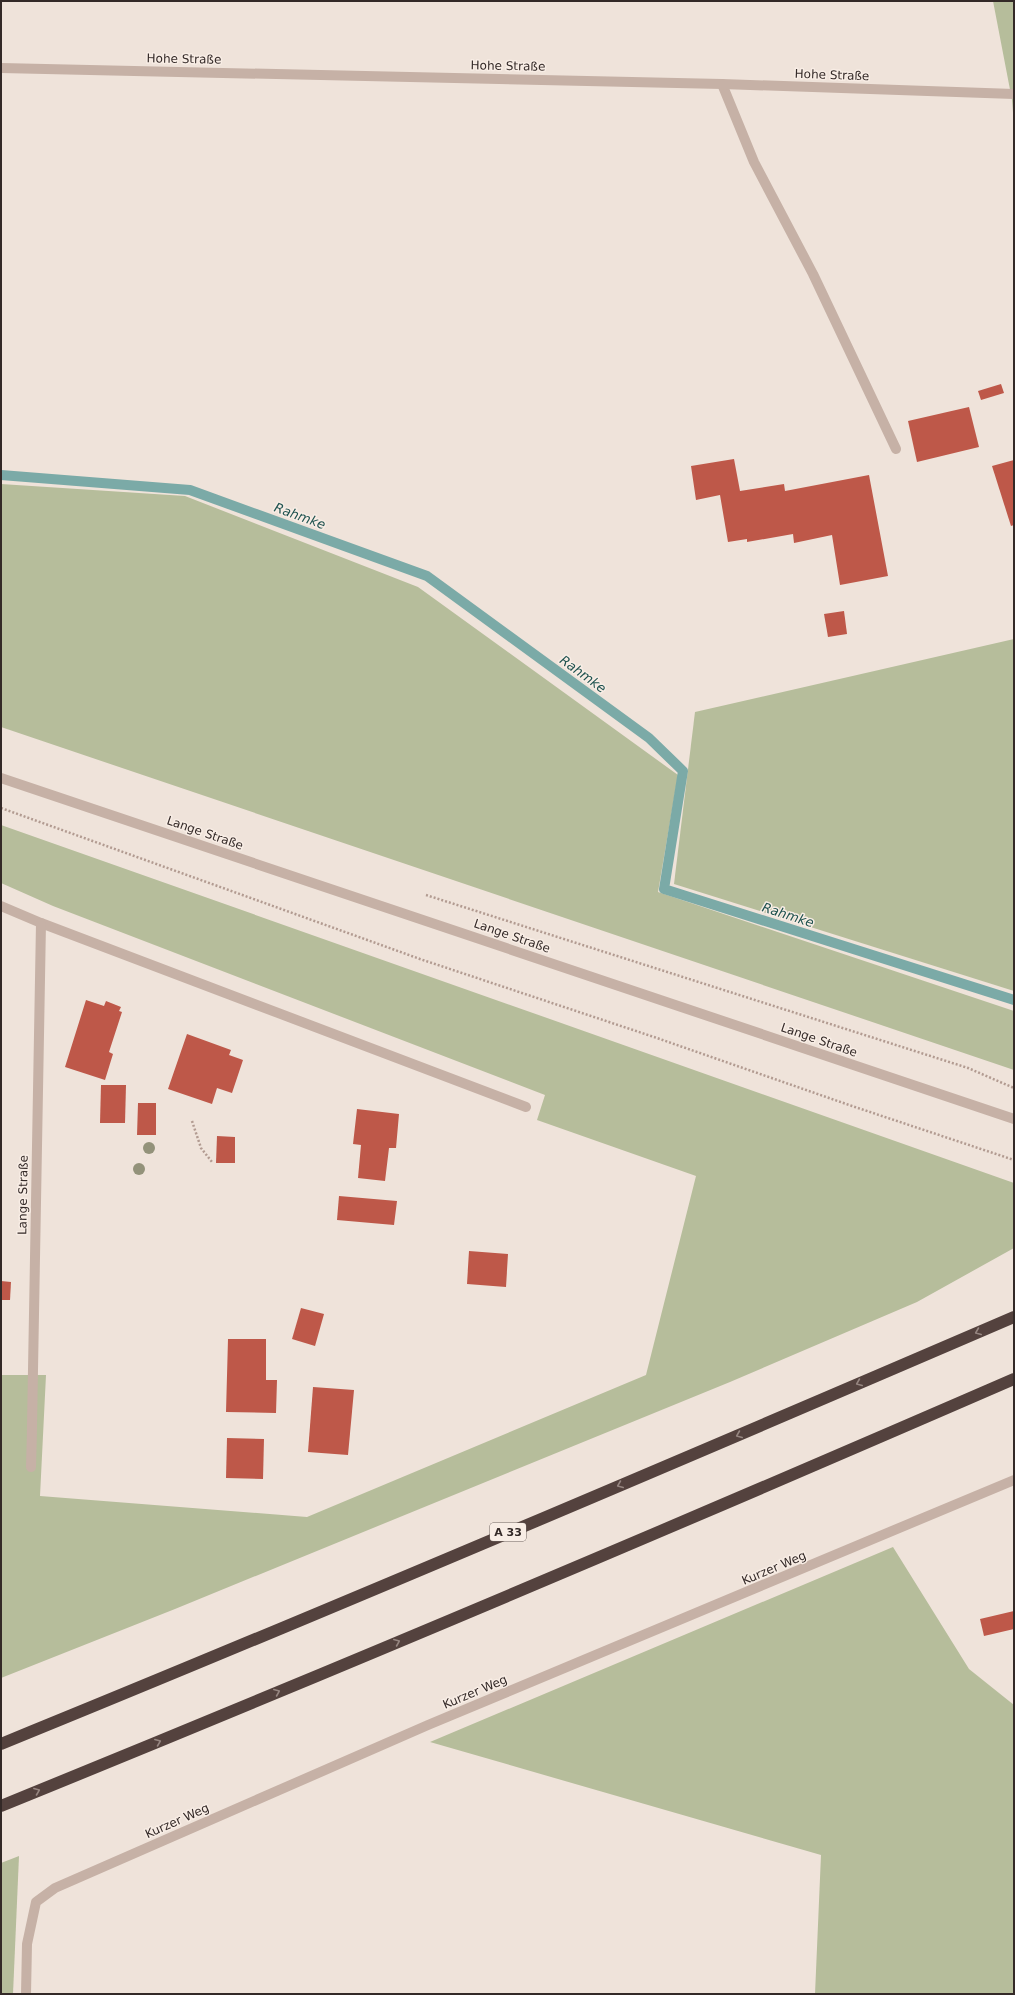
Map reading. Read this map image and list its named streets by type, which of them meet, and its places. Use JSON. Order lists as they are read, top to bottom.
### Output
{
  "streets": {
    "highway": ["A 33"],
    "street": ["Hohe Straße", "Lange Straße", "Kurzer Weg"]
  },
  "water": ["Rahmke"]
}
